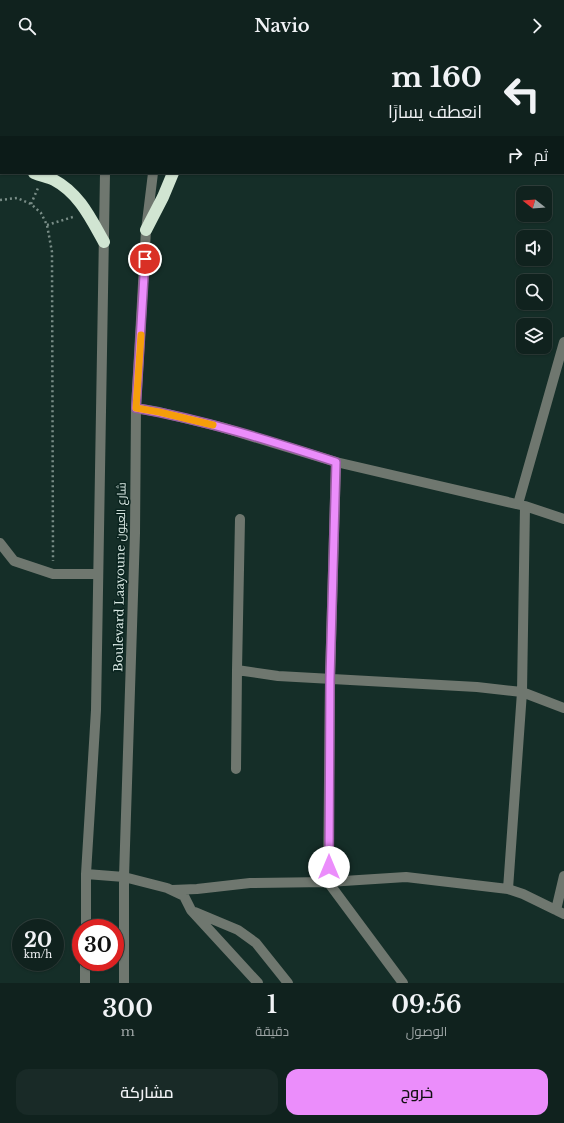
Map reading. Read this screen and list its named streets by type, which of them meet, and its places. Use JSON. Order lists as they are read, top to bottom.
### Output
{
  "streets": {
    "street": ["Boulevard Laayoune شارع العيون"]
  },
  "north": "left",
  "page": {
    "header": "Navio",
    "turn": ["160 m", "انعطف يسارًا"],
    "then": "ثم",
    "speed": "20 km/h",
    "limit": "30",
    "eta": [
      "09:56",
      "الوصول",
      "1",
      "دقيقة",
      "300",
      "m"
    ],
    "buttons": ["خروج", "مشاركة"]
  }
}
